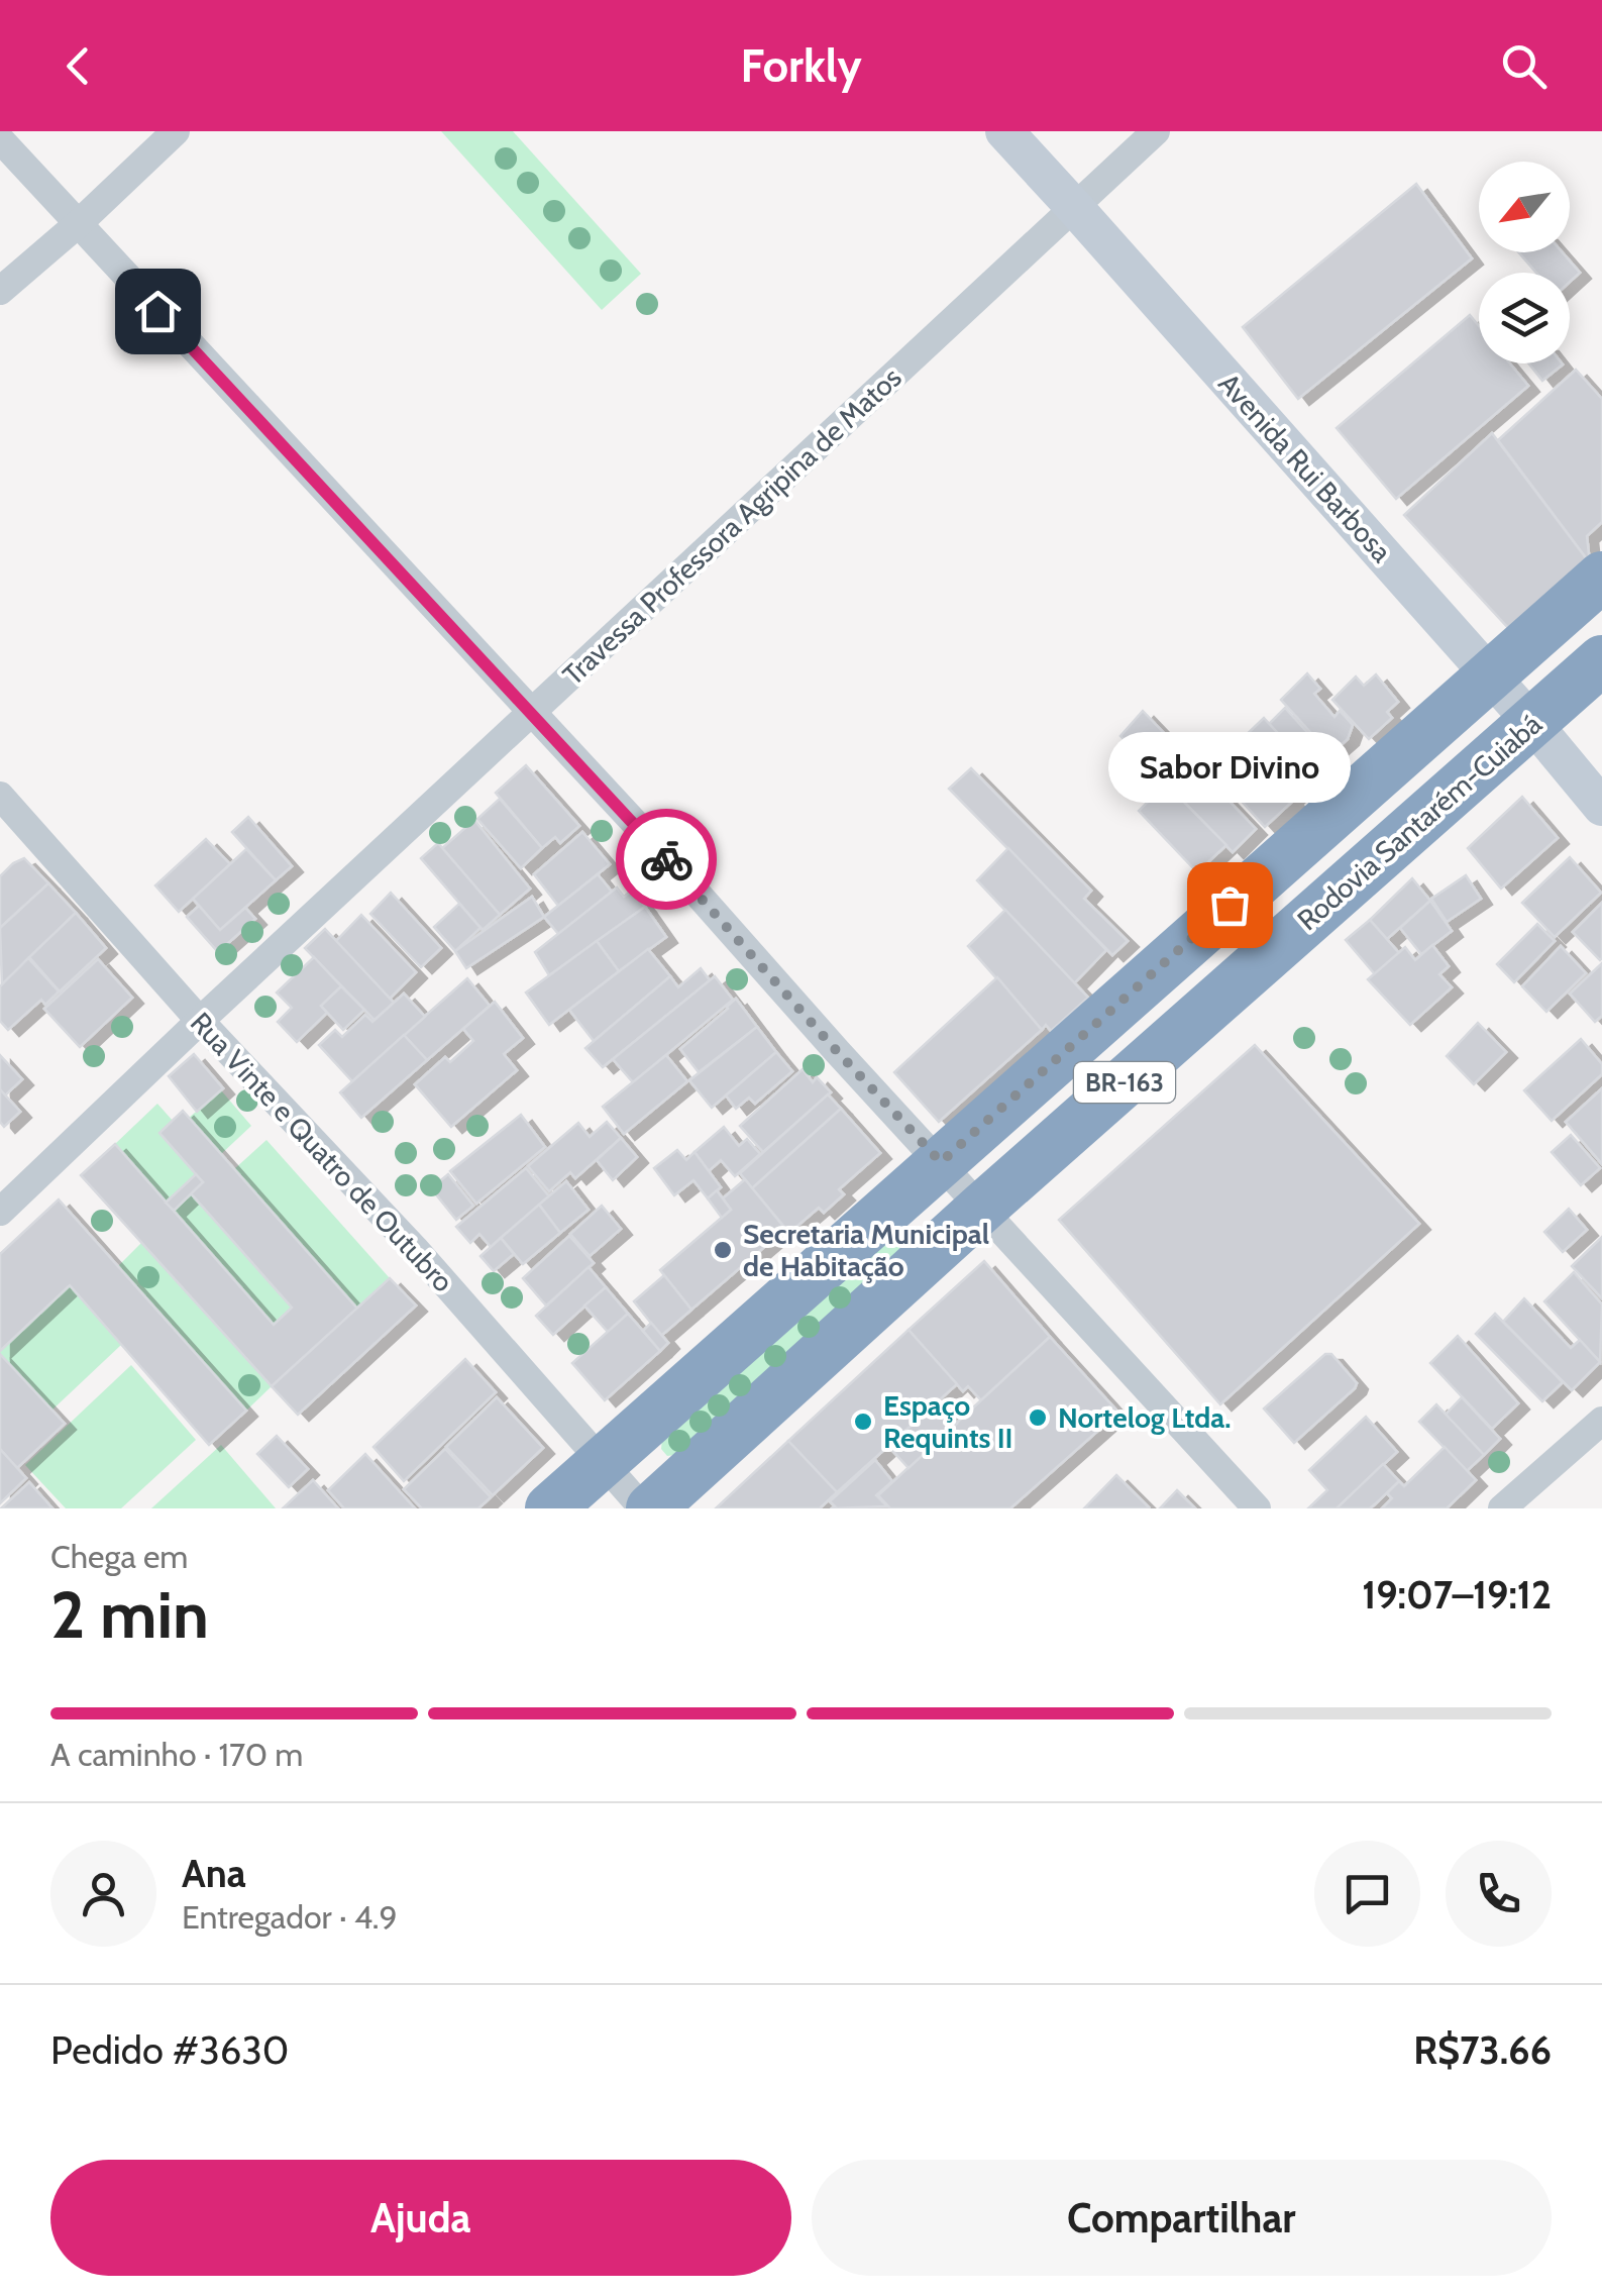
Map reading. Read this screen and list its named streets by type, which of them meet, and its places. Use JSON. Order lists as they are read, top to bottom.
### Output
{
  "streets": {
    "highway": ["Rodovia Santarém-Cuiabá", "BR-163"],
    "main road": ["Avenida Rui Barbosa"],
    "street": ["Travessa Professora Agripina de Matos", "Rua Vinte e Quatro de Outubro"]
  },
  "crossings": [
    ["Avenida Rui Barbosa", "Travessa Professora Agripina de Matos"],
    ["Avenida Rui Barbosa", "Rodovia Santarém-Cuiabá"],
    ["Avenida Rui Barbosa", "BR-163"],
    ["Travessa Professora Agripina de Matos", "Rua Vinte e Quatro de Outubro"],
    ["Rodovia Santarém-Cuiabá", "Rua Vinte e Quatro de Outubro"],
    ["BR-163", "Rua Vinte e Quatro de Outubro"]
  ],
  "places": [
    "Sabor Divino",
    "Secretaria Municipal de Habitação",
    "Nortelog Ltda.",
    "Espaço Requints II"
  ],
  "north": "bottom left",
  "page": {
    "header": "Forkly",
    "bubble": "Sabor Divino",
    "heading": ["2 min", "Chega em", "19:07–19:12"],
    "panel": [
      "Ana",
      "Entregador · 4.9",
      "Pedido #3630",
      "R$73.66"
    ],
    "bar": "A caminho · 170 m",
    "buttons": ["Ajuda", "Compartilhar"]
  }
}
